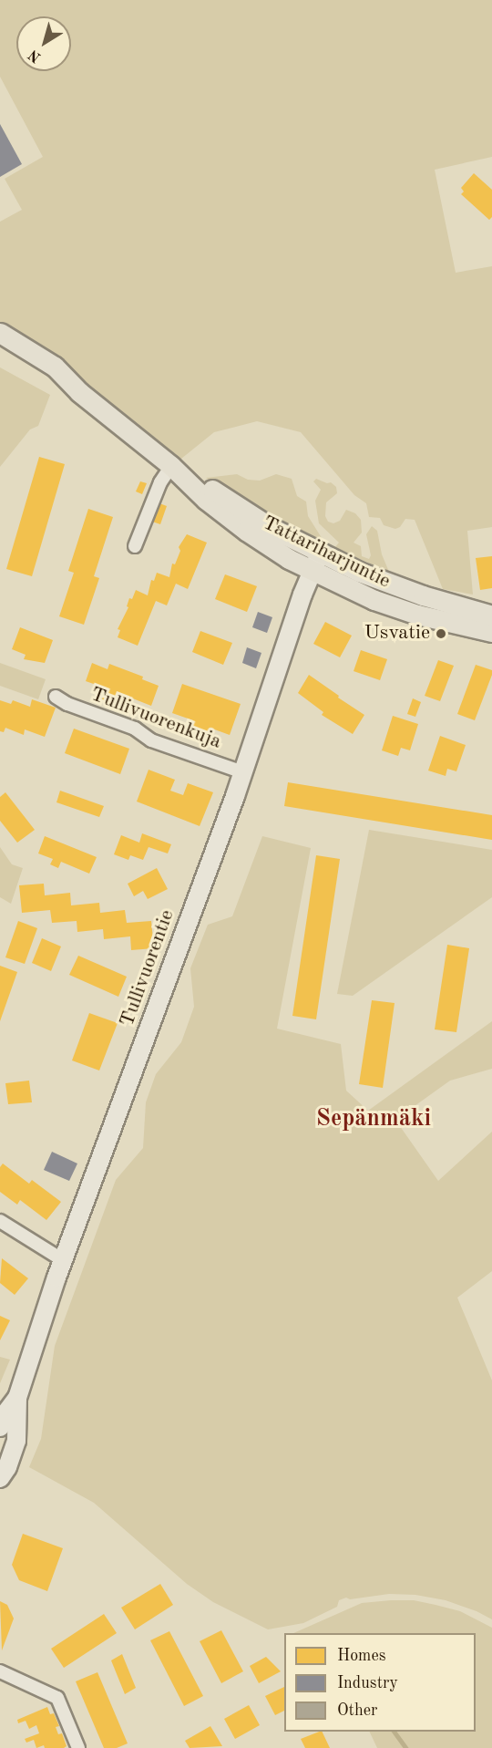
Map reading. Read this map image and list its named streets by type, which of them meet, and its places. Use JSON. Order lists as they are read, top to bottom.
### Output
{
  "streets": {
    "main road": ["Tattariharjuntie", "Tullivuorentie"],
    "street": ["Tullivuorenkuja"]
  },
  "crossings": [
    ["Tattariharjuntie", "Tullivuorentie"],
    ["Tullivuorenkuja", "Tullivuorentie"]
  ],
  "districts": ["Sepänmäki"],
  "places": ["Usvatie"],
  "legend": ["Homes", "Industry", "Other"],
  "north": "bottom left"
}
